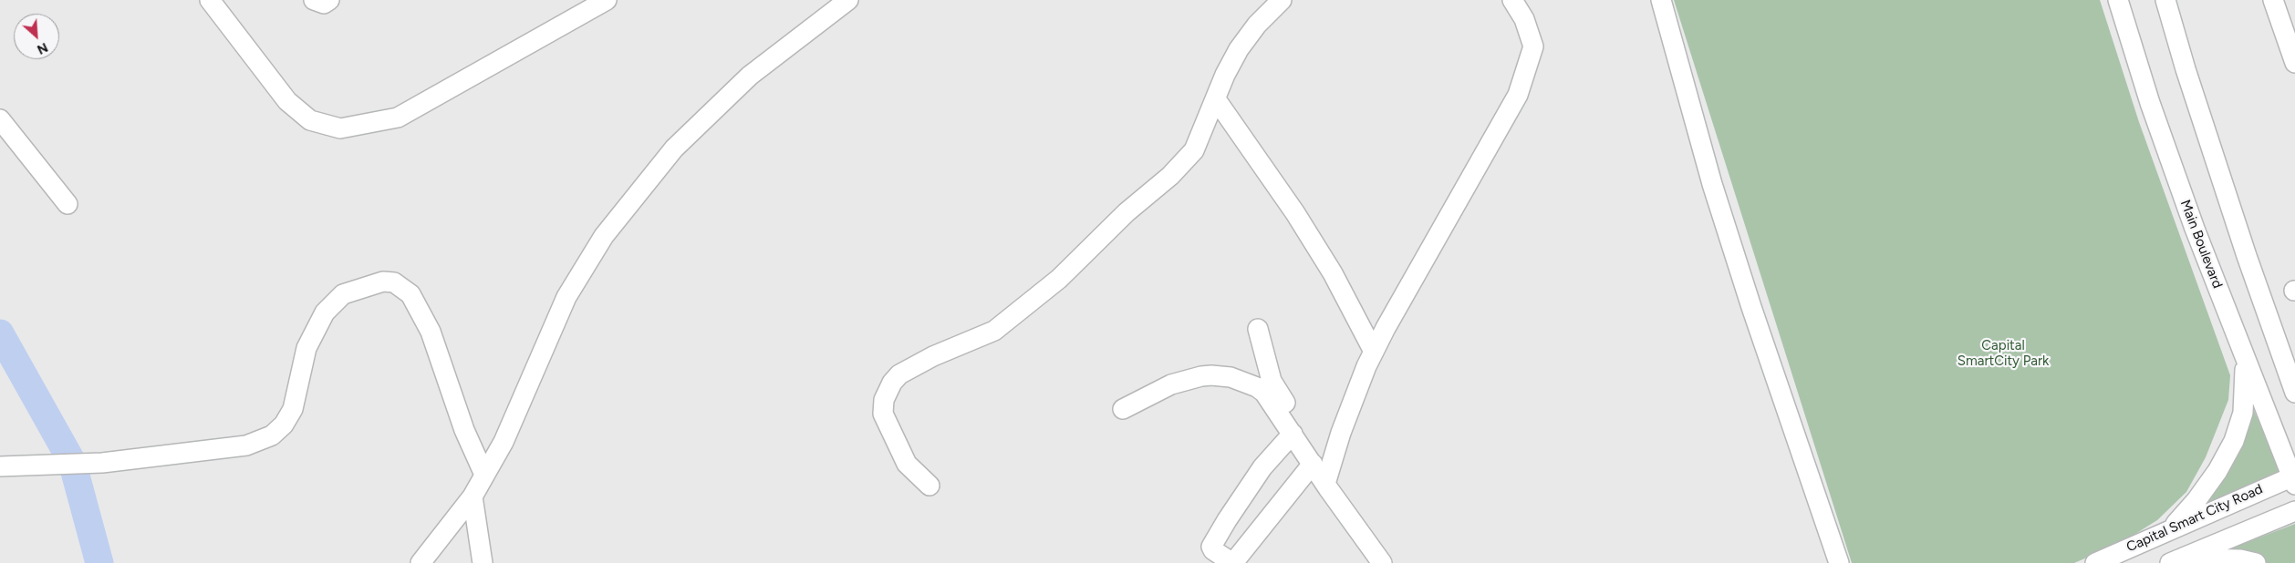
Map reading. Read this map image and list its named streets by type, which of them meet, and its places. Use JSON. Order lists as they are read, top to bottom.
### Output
{
  "streets": {
    "street": ["Main Boulevard", "Capital Smart City Road"]
  },
  "crossings": [
    ["Main Boulevard", "Capital Smart City Road"]
  ],
  "parks": ["Capital SmartCity Park"],
  "north": "bottom right"
}
